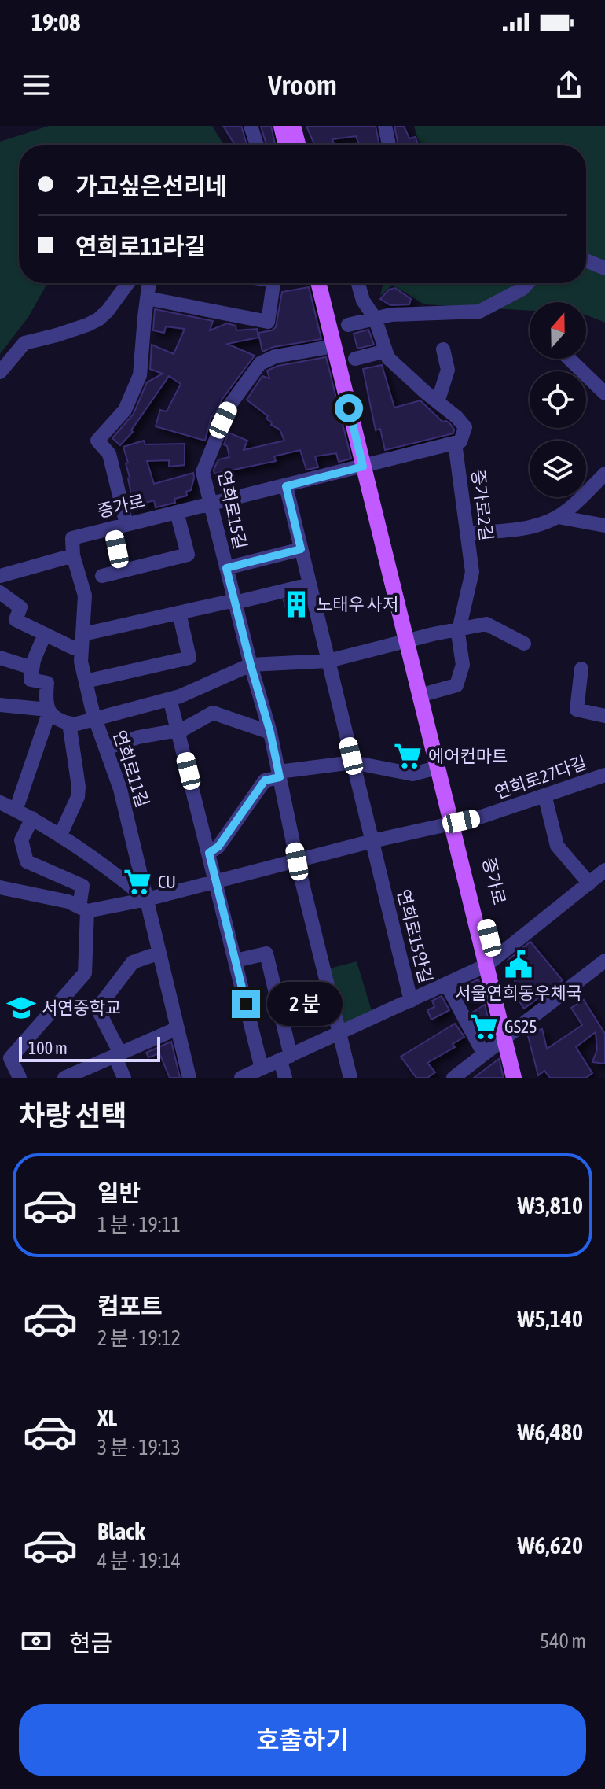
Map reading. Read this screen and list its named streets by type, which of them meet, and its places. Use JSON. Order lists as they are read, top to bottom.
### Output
{
  "streets": {
    "main road": ["증가로"],
    "street": [
      "증가로2길",
      "연희로15길",
      "연희로11길",
      "연희로27다길",
      "연희로15안길"
    ]
  },
  "crossings": [
    ["증가로2길", "증가로"],
    ["증가로", "연희로15길"],
    ["증가로", "연희로11길"],
    ["증가로", "연희로27다길"],
    ["증가로", "연희로15안길"],
    ["연희로15길", "연희로15안길"]
  ],
  "places": {
    "building": ["노태우 사저"],
    "supermarket": ["에어컨마트", "CU", "GS25"],
    "public building": ["서울연희동우체국"],
    "school or university": ["서연중학교"]
  },
  "scale_bar": "100 m",
  "north": "top",
  "page": {
    "status": "19:08",
    "header": "Vroom",
    "banner": ["가고싶은선리네", "연희로11라길"],
    "bubble": "2 분",
    "scale": "100 m",
    "heading": "차량 선택",
    "list": [
      {
        "name": "일반",
        "note": "1 분 · 19:11",
        "value": "₩3,810"
      },
      {
        "name": "컴포트",
        "note": "2 분 · 19:12",
        "value": "₩5,140"
      },
      {
        "name": "XL",
        "note": "3 분 · 19:13",
        "value": "₩6,480"
      },
      {
        "name": "Black",
        "note": "4 분 · 19:14",
        "value": "₩6,620"
      }
    ],
    "pay": ["현금", "540 m"],
    "buttons": "호출하기"
  }
}
